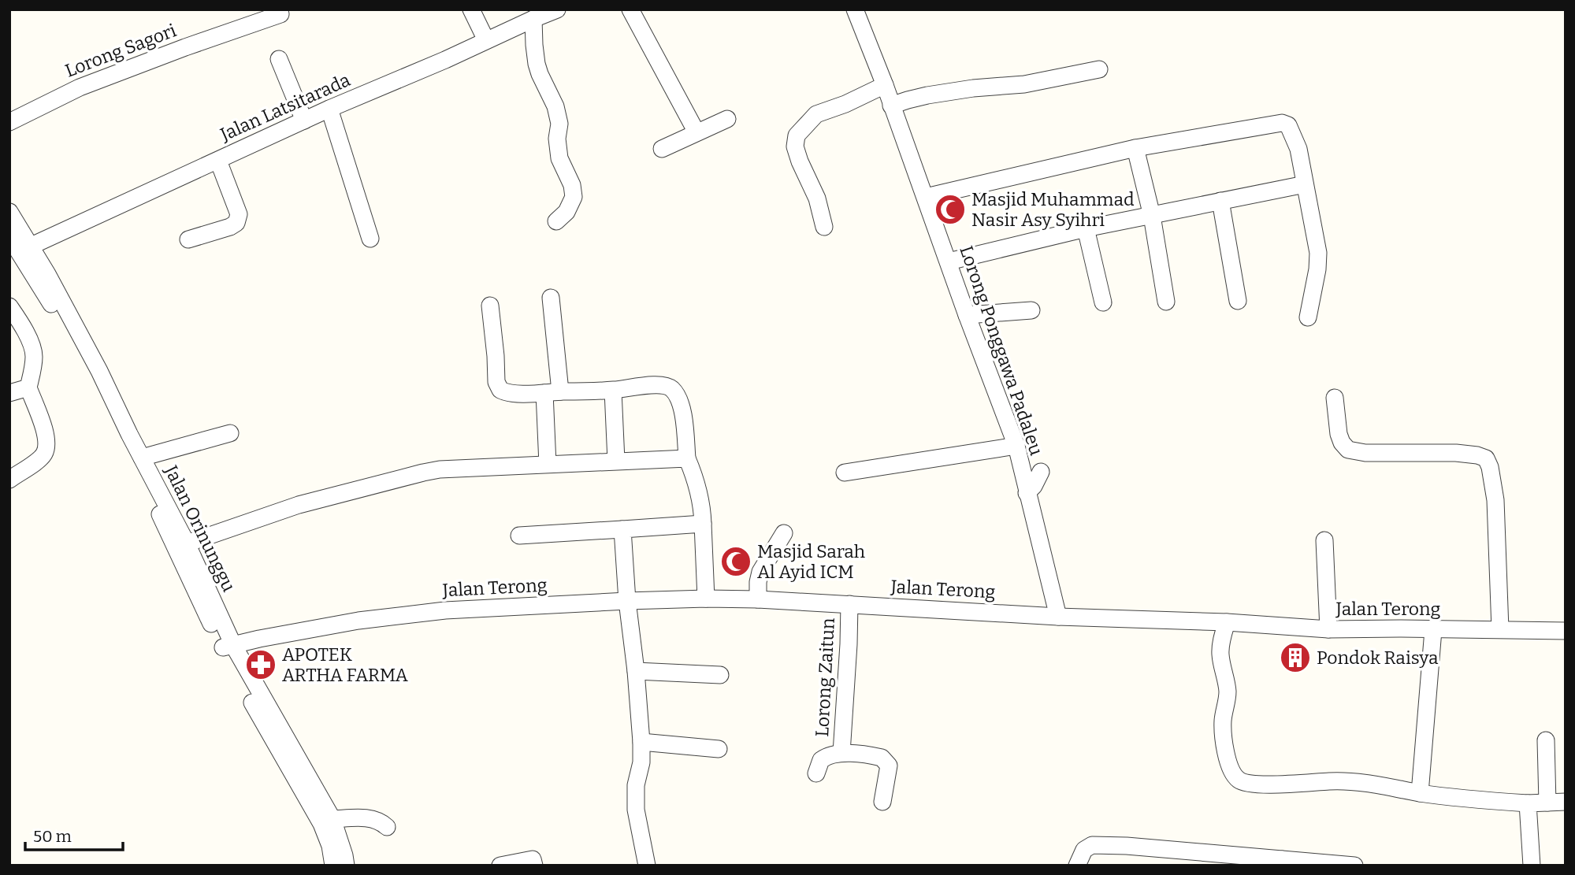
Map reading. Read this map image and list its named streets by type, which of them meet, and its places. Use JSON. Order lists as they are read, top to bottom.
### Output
{
  "streets": {
    "street": [
      "Lorong Sagori",
      "Jalan Latsitarada",
      "Lorong Ponggawa Padaleu",
      "Jalan Orinunggu",
      "Jalan Terong",
      "Lorong Zaitun"
    ]
  },
  "crossings": [
    ["Jalan Latsitarada", "Jalan Orinunggu"],
    ["Lorong Ponggawa Padaleu", "Jalan Terong"],
    ["Jalan Orinunggu", "Jalan Terong"],
    ["Jalan Terong", "Lorong Zaitun"]
  ],
  "places": {
    "mosque": ["Masjid Muhammad Nasir Asy Syihri", "Masjid Sarah Al Ayid ICM"],
    "building": ["Pondok Raisya"],
    "pharmacy": ["APOTEK ARTHA FARMA"]
  },
  "scale_bar": "50 m"
}
